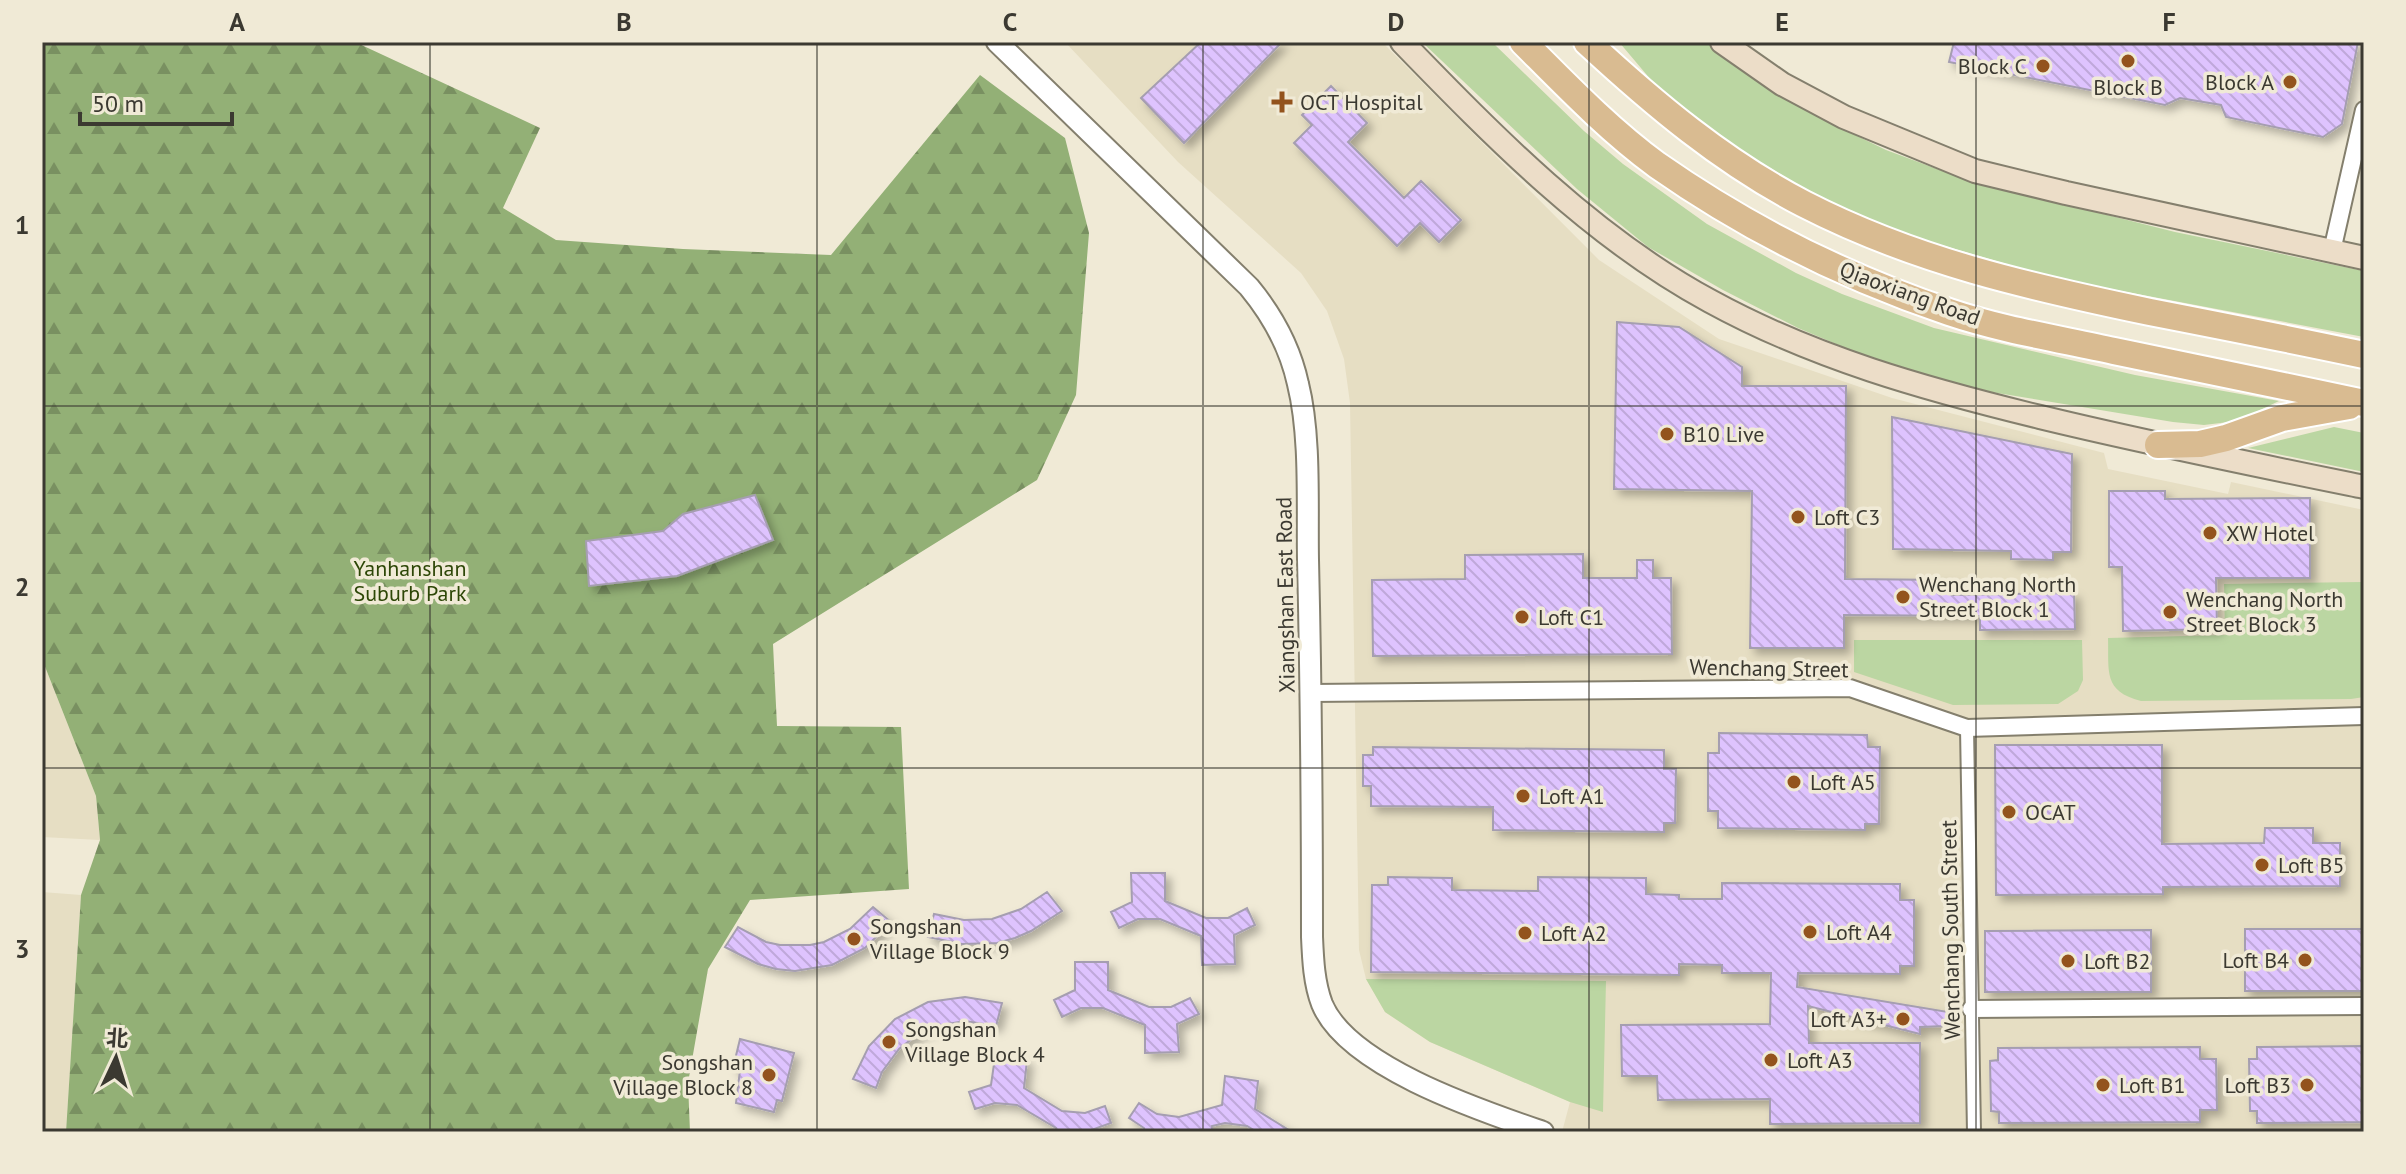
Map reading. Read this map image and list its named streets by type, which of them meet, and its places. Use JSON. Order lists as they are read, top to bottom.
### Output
{
  "streets": {
    "main road": ["Qiaoxiang Road"],
    "street": ["Xiangshan East Road", "Wenchang Street", "Wenchang South Street"]
  },
  "crossings": [
    ["Xiangshan East Road", "Wenchang Street"],
    ["Wenchang Street", "Wenchang South Street"]
  ],
  "parks": ["Yanhanshan Suburb Park"],
  "places": {
    "other": [
      "Block B",
      "Block C",
      "Block A",
      "B10 Live",
      "Loft C3",
      "XW Hotel",
      "Wenchang North Street Block 1",
      "Wenchang North Street Block 3",
      "Loft C1",
      "Loft A5",
      "Loft A1",
      "OCAT",
      "Loft B5",
      "Loft A4",
      "Loft A2",
      "Songshan Village Block 9",
      "Loft B4",
      "Loft B2",
      "Loft A3+",
      "Songshan Village Block 4",
      "Loft A3",
      "Songshan Village Block 8",
      "Loft B1",
      "Loft B3"
    ],
    "health": ["OCT Hospital"]
  },
  "scale_bar": "50 m",
  "north": "top",
  "grid": {
    "columns": [
      "A",
      "B",
      "C",
      "D",
      "E",
      "F"
    ],
    "rows": ["1", "2", "3"]
  }
}
